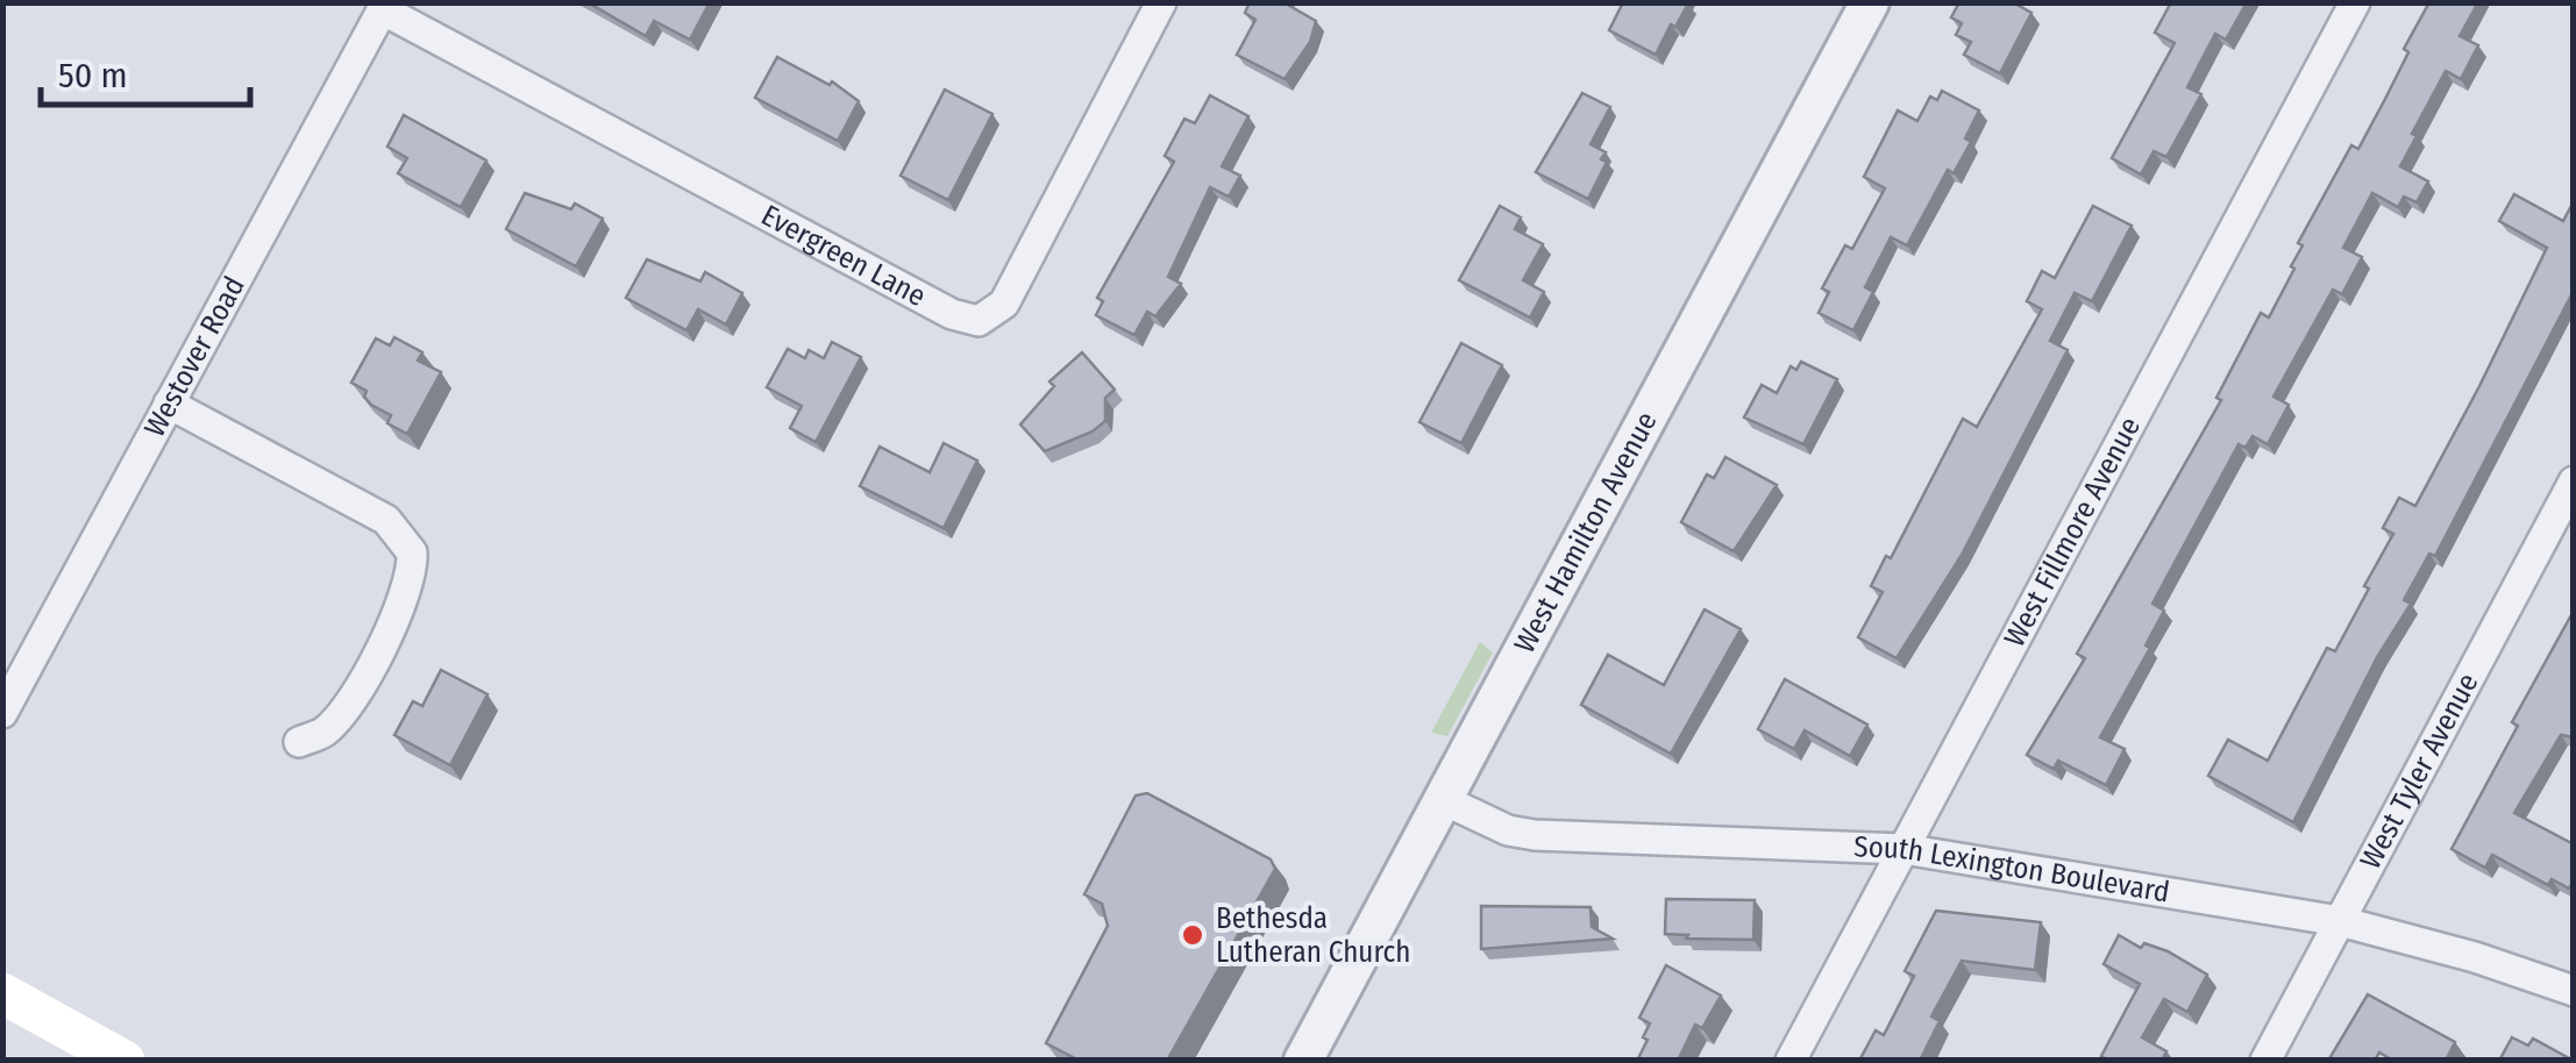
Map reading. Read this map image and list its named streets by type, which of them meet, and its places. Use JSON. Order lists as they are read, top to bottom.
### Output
{
  "streets": {
    "street": [
      "Evergreen Lane",
      "Westover Road",
      "West Hamilton Avenue",
      "West Fillmore Avenue",
      "West Tyler Avenue",
      "South Lexington Boulevard"
    ]
  },
  "crossings": [
    ["Evergreen Lane", "Westover Road"],
    ["West Hamilton Avenue", "South Lexington Boulevard"],
    ["West Fillmore Avenue", "South Lexington Boulevard"],
    ["West Tyler Avenue", "South Lexington Boulevard"]
  ],
  "places": ["Bethesda Lutheran Church"],
  "scale_bar": "50 m"
}
